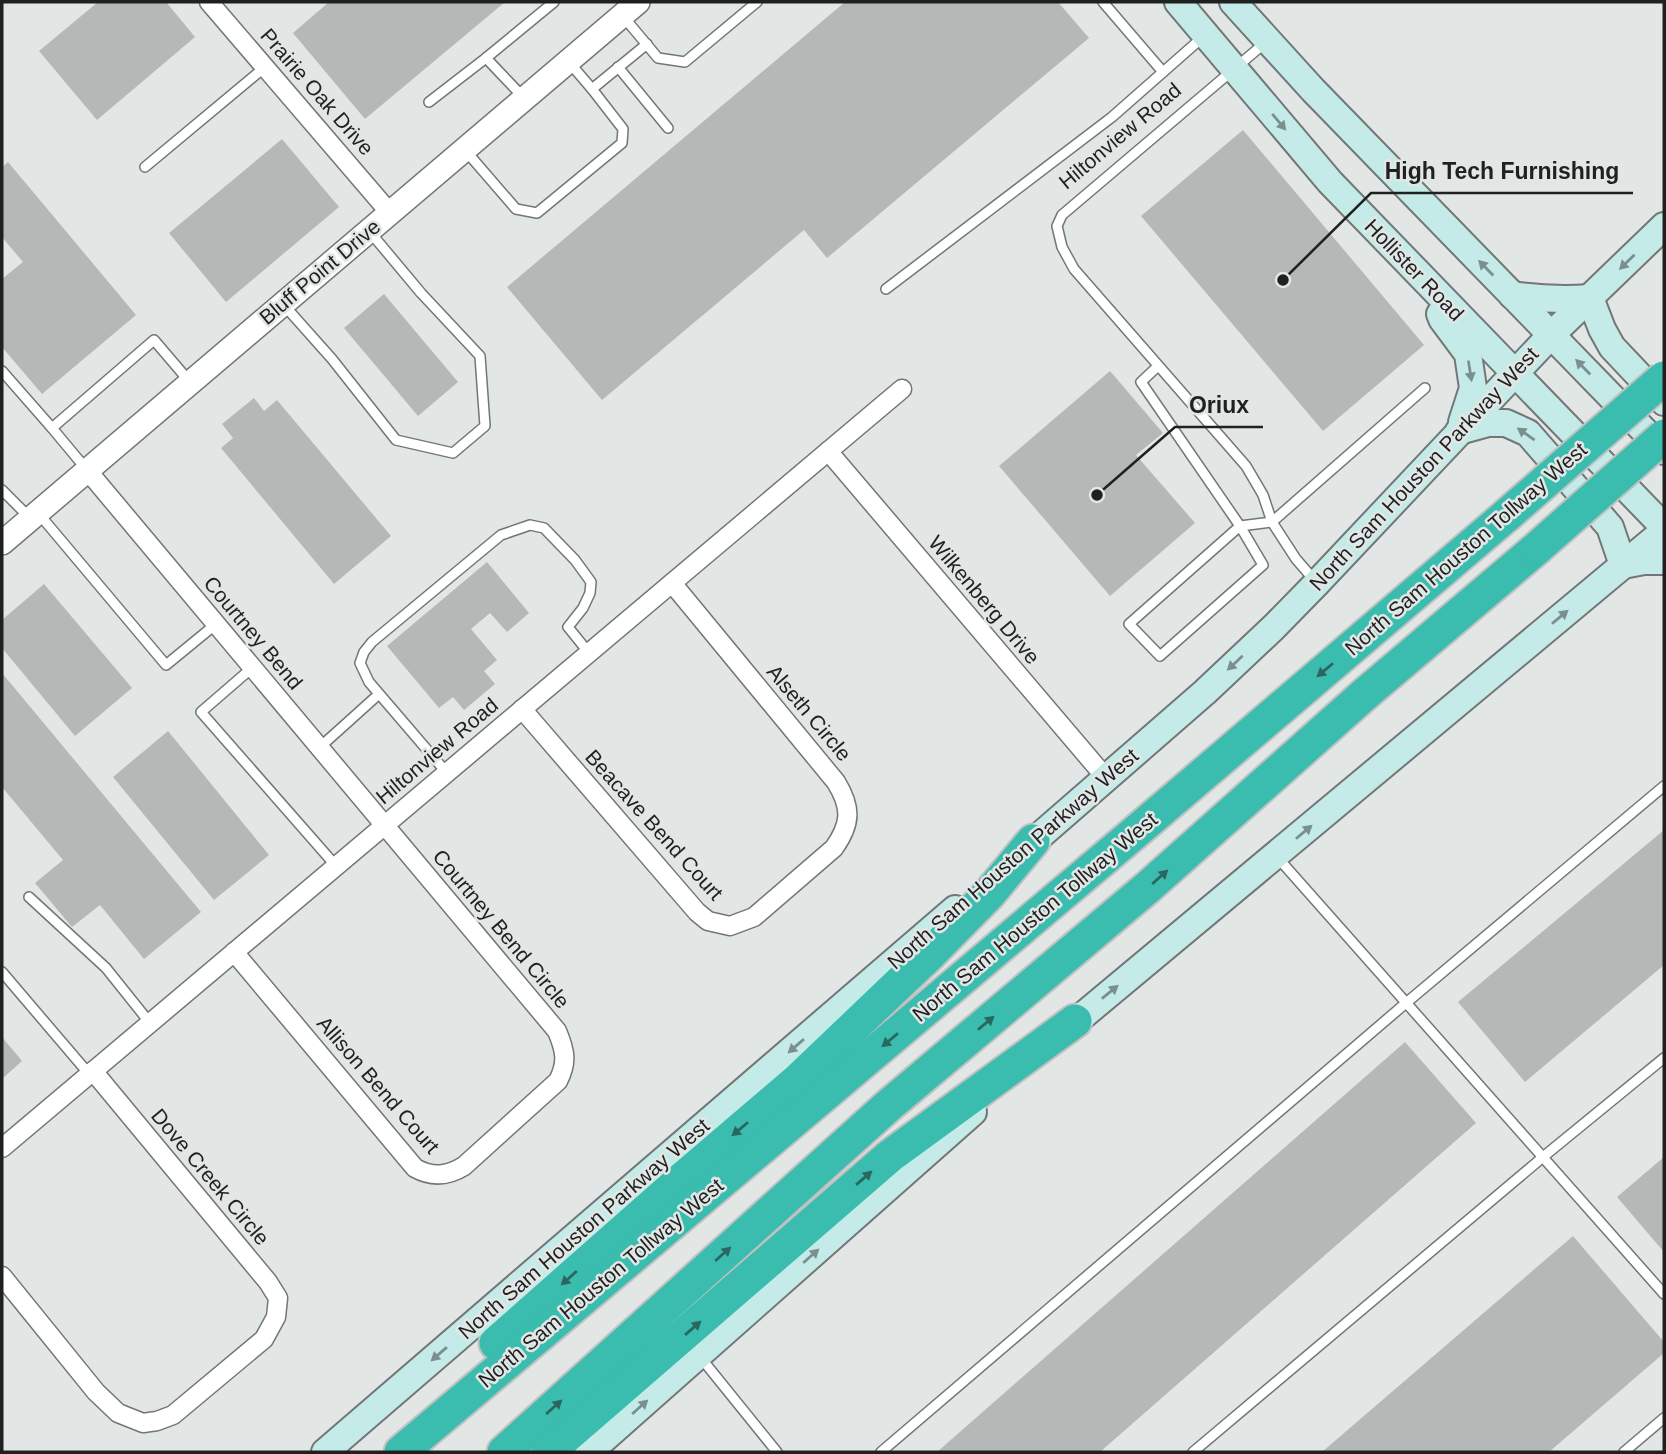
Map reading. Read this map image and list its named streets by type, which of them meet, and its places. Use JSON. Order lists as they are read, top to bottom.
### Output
{
  "streets": {
    "highway": ["North Sam Houston Tollway West"],
    "main road": ["Hollister Road", "North Sam Houston Parkway West"],
    "street": [
      "Prairie Oak Drive",
      "Hiltonview Road",
      "Bluff Point Drive",
      "Wilkenberg Drive",
      "Courtney Bend",
      "Alseth Circle",
      "Beacave Bend Court",
      "Courtney Bend Circle",
      "Allison Bend Court",
      "Dove Creek Circle"
    ]
  },
  "crossings": [
    ["Prairie Oak Drive", "Bluff Point Drive"],
    ["Hiltonview Road", "Hollister Road"],
    ["Hiltonview Road", "North Sam Houston Parkway West"],
    ["Hiltonview Road", "Wilkenberg Drive"],
    ["Hiltonview Road", "Courtney Bend"],
    ["Hiltonview Road", "Alseth Circle"],
    ["Hiltonview Road", "Beacave Bend Court"],
    ["Hiltonview Road", "Courtney Bend Circle"],
    ["Hiltonview Road", "Allison Bend Court"],
    ["Hiltonview Road", "Dove Creek Circle"],
    ["Hollister Road", "North Sam Houston Parkway West"],
    ["Bluff Point Drive", "Courtney Bend"],
    ["North Sam Houston Parkway West", "Wilkenberg Drive"],
    ["Courtney Bend", "Courtney Bend Circle"],
    ["Alseth Circle", "Beacave Bend Court"],
    ["Courtney Bend Circle", "Allison Bend Court"]
  ],
  "places": ["High Tech Furnishing", "Oriux"]
}
